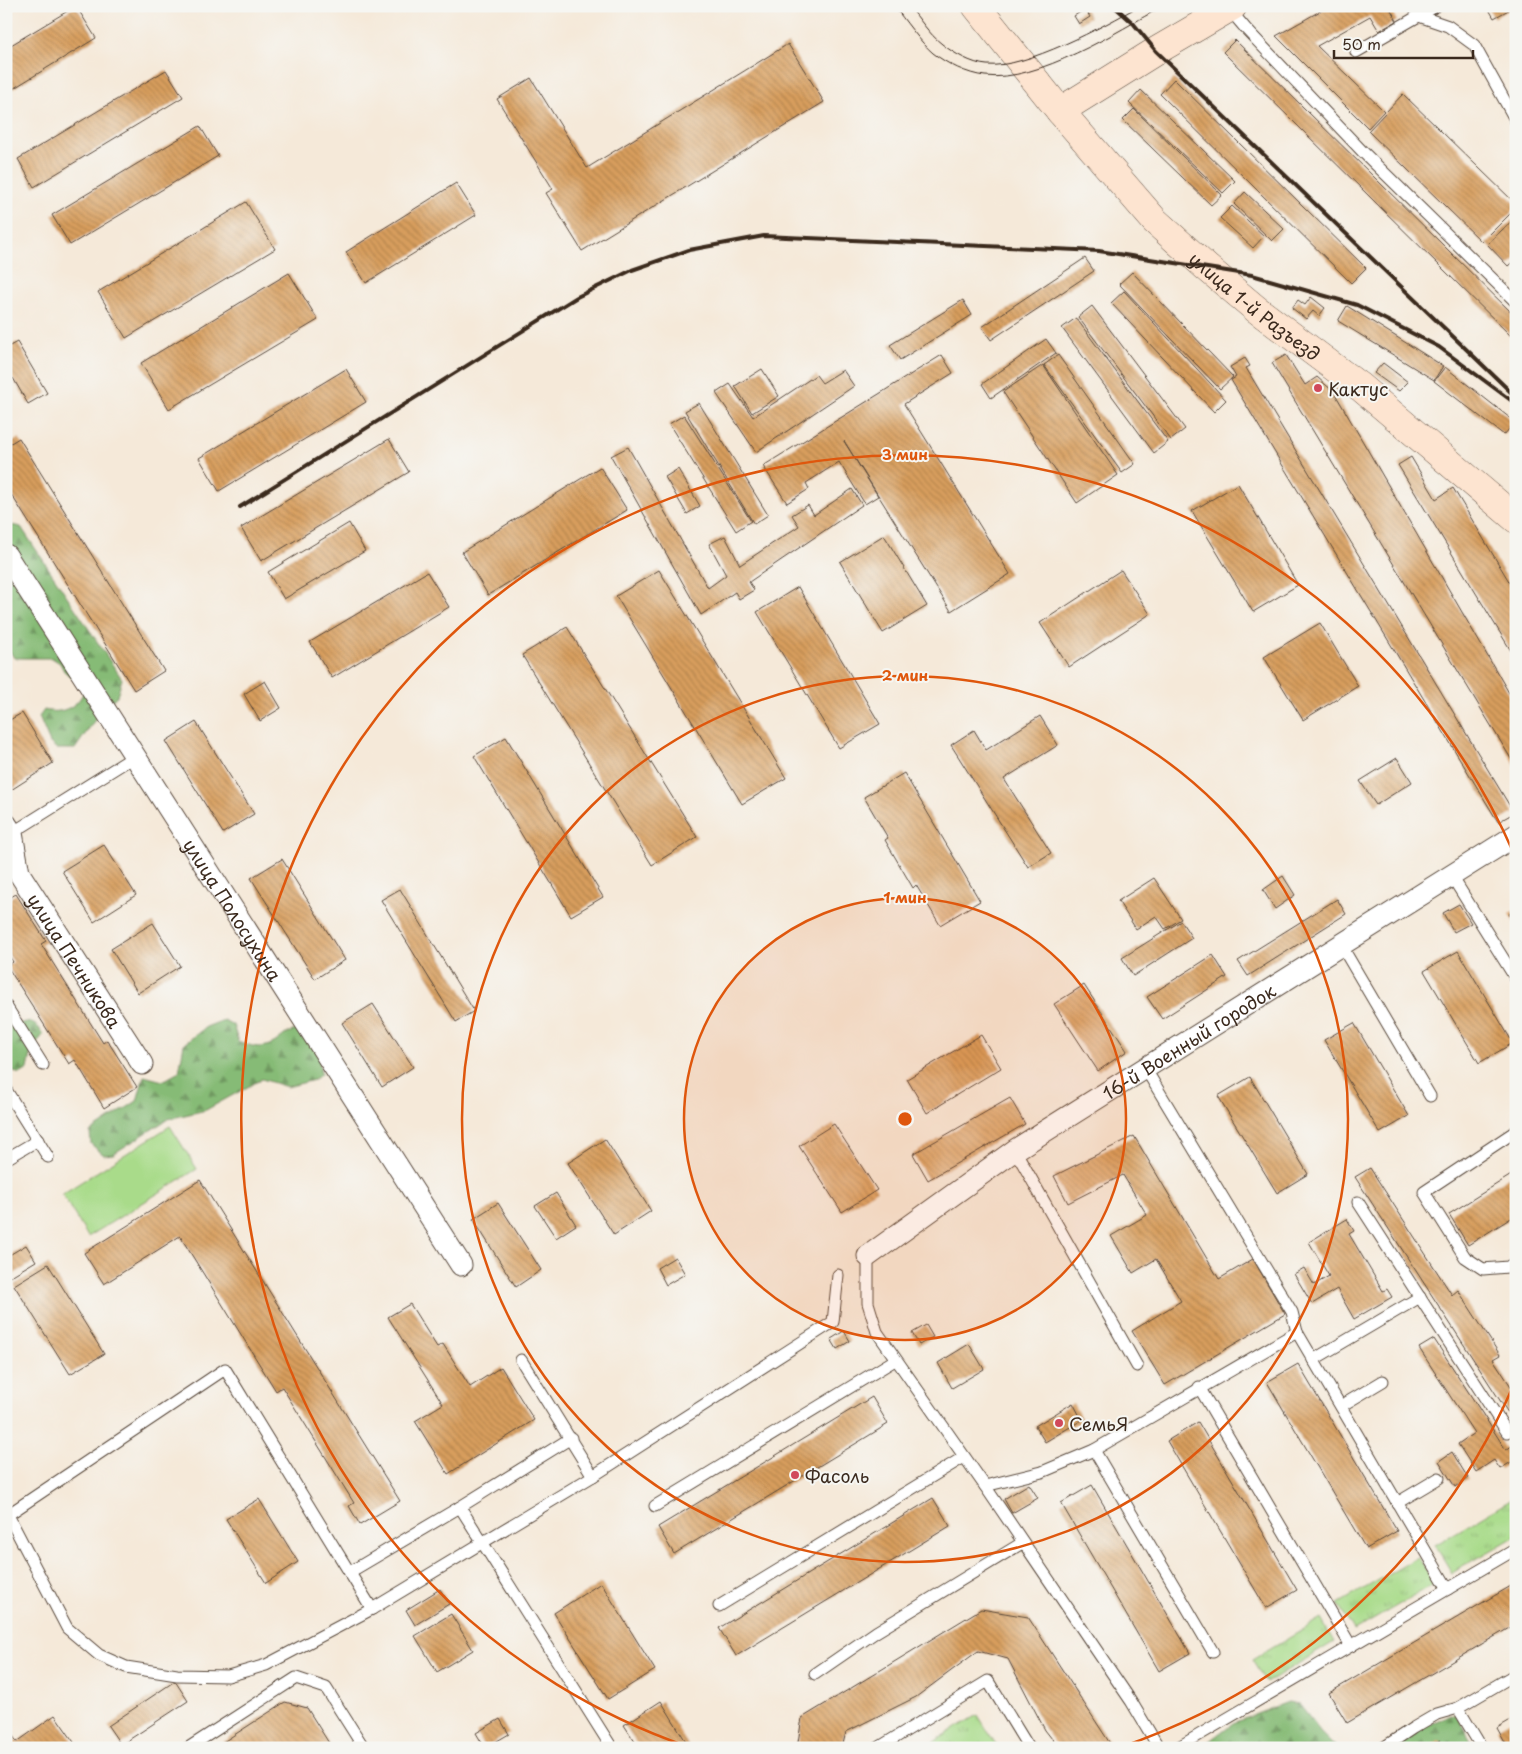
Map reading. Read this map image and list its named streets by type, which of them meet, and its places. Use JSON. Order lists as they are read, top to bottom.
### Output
{
  "streets": {
    "main road": ["улица 1-й Разъезд"],
    "street": ["улица Полосухина", "улица Печникова", "16-й Военный городок"]
  },
  "places": ["Кактус", "СемьЯ", "Фасоль"],
  "scale_bar": "50 m",
  "rings": ["3 мин", "2 мин", "1 мин"]
}
